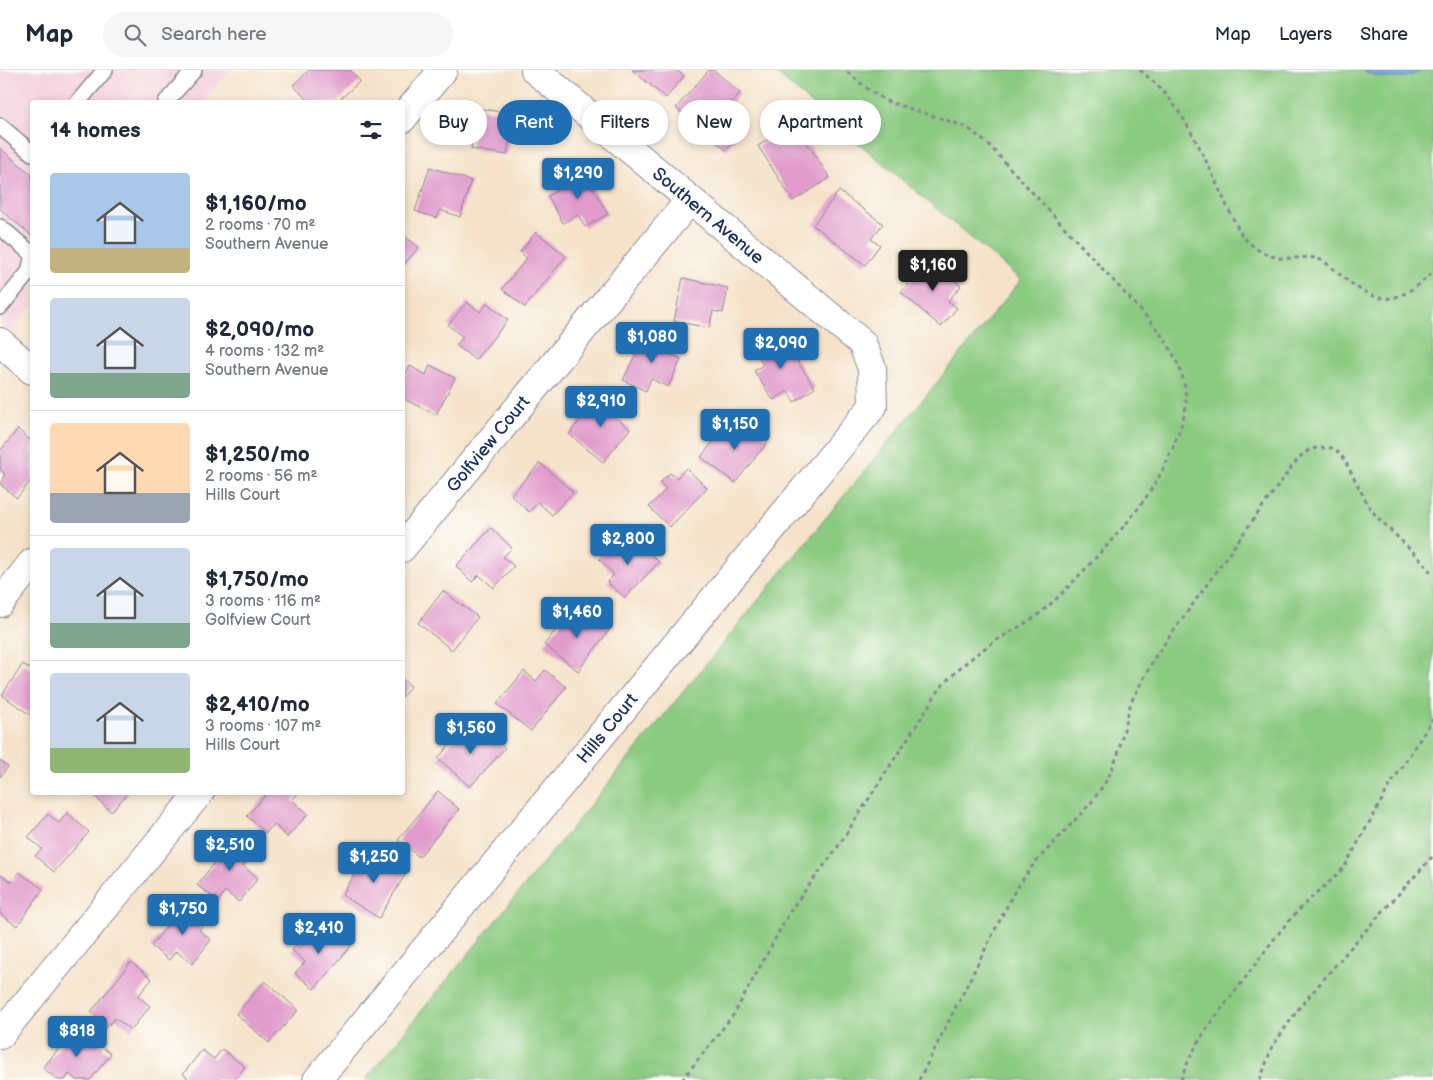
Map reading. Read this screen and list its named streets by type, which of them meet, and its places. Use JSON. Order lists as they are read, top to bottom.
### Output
{
  "streets": {
    "street": ["Southern Avenue", "Golfview Court", "Hills Court"]
  },
  "crossings": [
    ["Southern Avenue", "Golfview Court"],
    ["Southern Avenue", "Hills Court"]
  ],
  "page": {
    "header": "Map",
    "search": "Search here",
    "nav": ["Map", "Layers", "Share"],
    "chip": [
      "Buy",
      "Rent",
      "Filters",
      "New",
      "Apartment"
    ],
    "heading": "14 homes",
    "price": [
      "$1,290",
      "$1,160",
      "$1,080",
      "$2,090",
      "$2,910",
      "$1,150",
      "$2,800",
      "$1,460",
      "$1,560",
      "$2,510",
      "$1,250",
      "$1,750",
      "$2,410",
      "$818"
    ],
    "list": [
      {
        "name": "$1,160/mo",
        "note": "2 rooms · 70 m² · Southern Avenue"
      },
      {
        "name": "$2,090/mo",
        "note": "4 rooms · 132 m² · Southern Avenue"
      },
      {
        "name": "$1,250/mo",
        "note": "2 rooms · 56 m² · Hills Court"
      },
      {
        "name": "$1,750/mo",
        "note": "3 rooms · 116 m² · Golfview Court"
      },
      {
        "name": "$2,410/mo",
        "note": "3 rooms · 107 m² · Hills Court"
      }
    ]
  }
}
